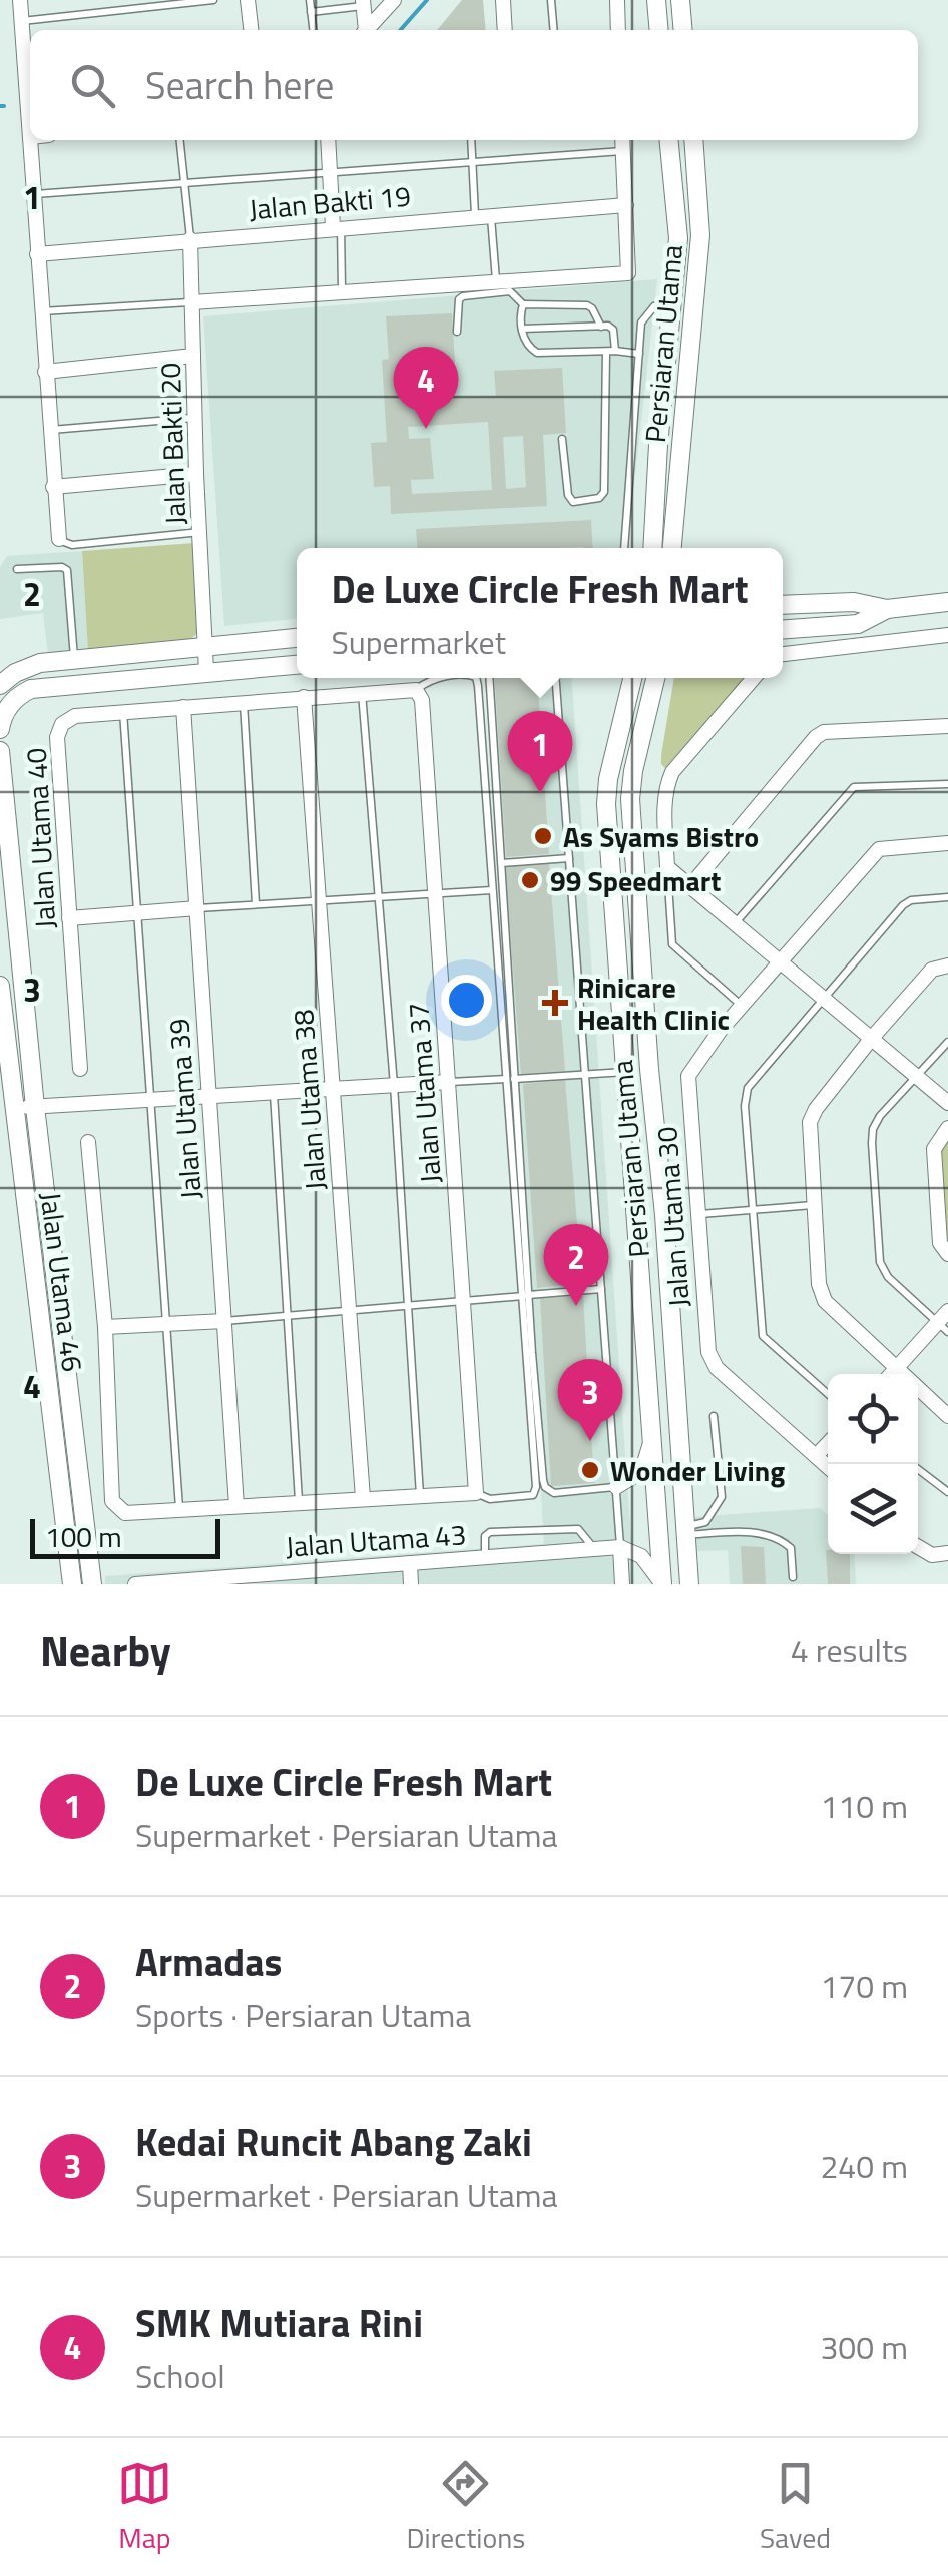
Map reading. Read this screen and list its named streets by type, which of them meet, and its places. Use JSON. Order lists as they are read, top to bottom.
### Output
{
  "streets": {
    "street": [
      "Jalan Bakti 19",
      "Persiaran Utama",
      "Jalan Bakti 20",
      "Jalan Utama 40",
      "Jalan Utama 37",
      "Jalan Utama 38",
      "Jalan Utama 39",
      "Jalan Utama 30",
      "Jalan Utama 46",
      "Jalan Utama 43"
    ]
  },
  "crossings": [
    ["Jalan Bakti 19", "Jalan Bakti 20"]
  ],
  "places": {
    "other": ["As Syams Bistro", "99 Speedmart", "Wonder Living"],
    "health": ["Rinicare Health Clinic"]
  },
  "scale_bar": "100 m",
  "page": {
    "search": "Search here",
    "pins": [
      "4",
      "1",
      "2",
      "3"
    ],
    "popup": ["De Luxe Circle Fresh Mart", "Supermarket"],
    "scale": "100 m",
    "heading": ["Nearby", "4 results"],
    "list": [
      {
        "mark": "1",
        "name": "De Luxe Circle Fresh Mart",
        "note": "Supermarket · Persiaran Utama",
        "value": "110 m"
      },
      {
        "mark": "2",
        "name": "Armadas",
        "note": "Sports · Persiaran Utama",
        "value": "170 m"
      },
      {
        "mark": "3",
        "name": "Kedai Runcit Abang Zaki",
        "note": "Supermarket · Persiaran Utama",
        "value": "240 m"
      },
      {
        "mark": "4",
        "name": "SMK Mutiara Rini",
        "note": "School",
        "value": "300 m"
      }
    ],
    "nav": ["Map", "Directions", "Saved"]
  },
  "grid": {
    "rows": [
      "1",
      "2",
      "3",
      "4"
    ]
  }
}
